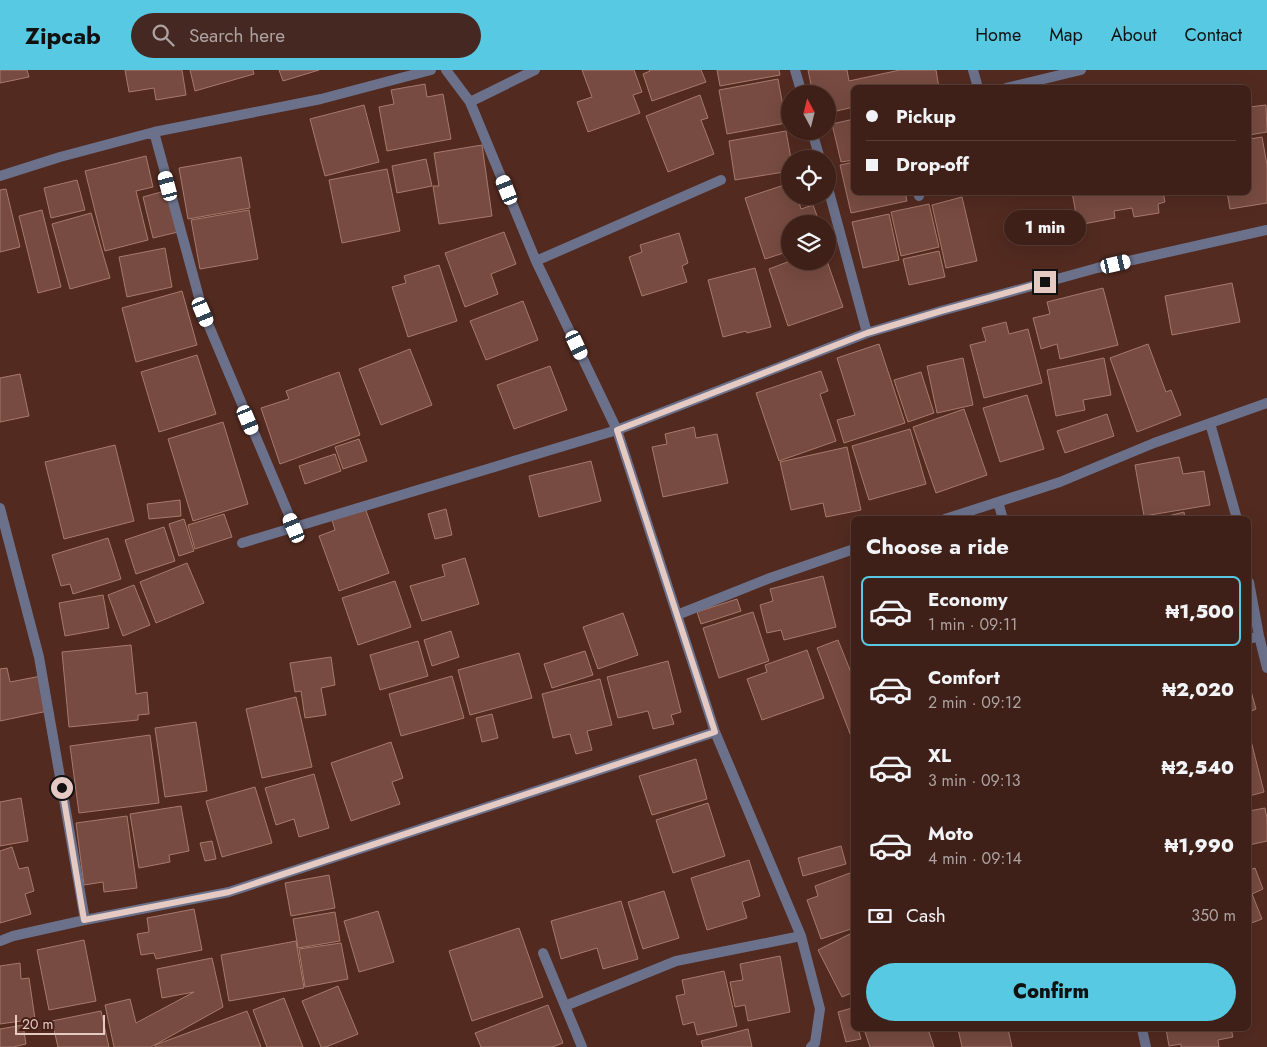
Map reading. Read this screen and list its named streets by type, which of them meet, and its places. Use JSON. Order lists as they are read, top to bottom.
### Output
{
  "scale_bar": "20 m",
  "north": "top",
  "page": {
    "header": "Zipcab",
    "search": "Search here",
    "nav": [
      "Home",
      "Map",
      "About",
      "Contact"
    ],
    "banner": ["Pickup", "Drop-off"],
    "bubble": "1 min",
    "heading": "Choose a ride",
    "list": [
      {
        "name": "Economy",
        "note": "1 min · 09:11",
        "value": "₦1,500"
      },
      {
        "name": "Comfort",
        "note": "2 min · 09:12",
        "value": "₦2,020"
      },
      {
        "name": "XL",
        "note": "3 min · 09:13",
        "value": "₦2,540"
      },
      {
        "name": "Moto",
        "note": "4 min · 09:14",
        "value": "₦1,990"
      }
    ],
    "pay": ["Cash", "350 m"],
    "buttons": "Confirm",
    "scale": "20 m"
  }
}
